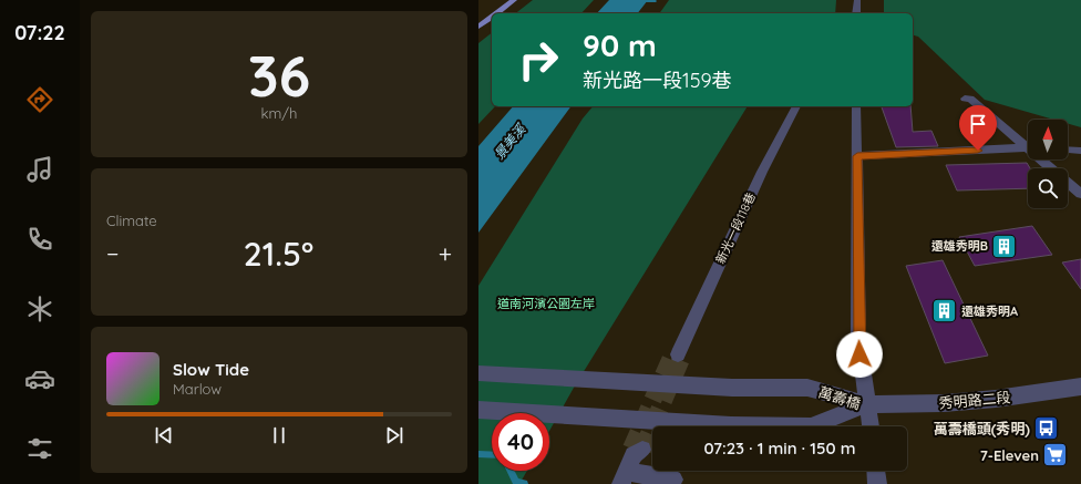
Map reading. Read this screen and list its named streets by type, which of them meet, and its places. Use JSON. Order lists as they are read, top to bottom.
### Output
{
  "streets": {
    "street": ["新光一段118巷", "萬壽橋", "秀明路二段"]
  },
  "crossings": [
    ["萬壽橋", "秀明路二段"]
  ],
  "water": ["景美溪"],
  "parks": ["道南河濱公園左岸"],
  "places": {
    "building": ["遠雄秀明B", "遠雄秀明A"],
    "bus stop": ["萬壽橋頭(秀明)"],
    "supermarket": ["7-Eleven"]
  },
  "north": "top",
  "page": {
    "tabs": "07:22",
    "tile": [
      ["36", "km/h"],
      "Climate"
    ],
    "turn": ["90 m", "新光路一段159巷"],
    "heat": ["−", "21.5°", "+"],
    "song": ["Slow Tide", "Marlow"],
    "limit": "40",
    "trip": "07:23 · 1 min · 150 m"
  }
}
